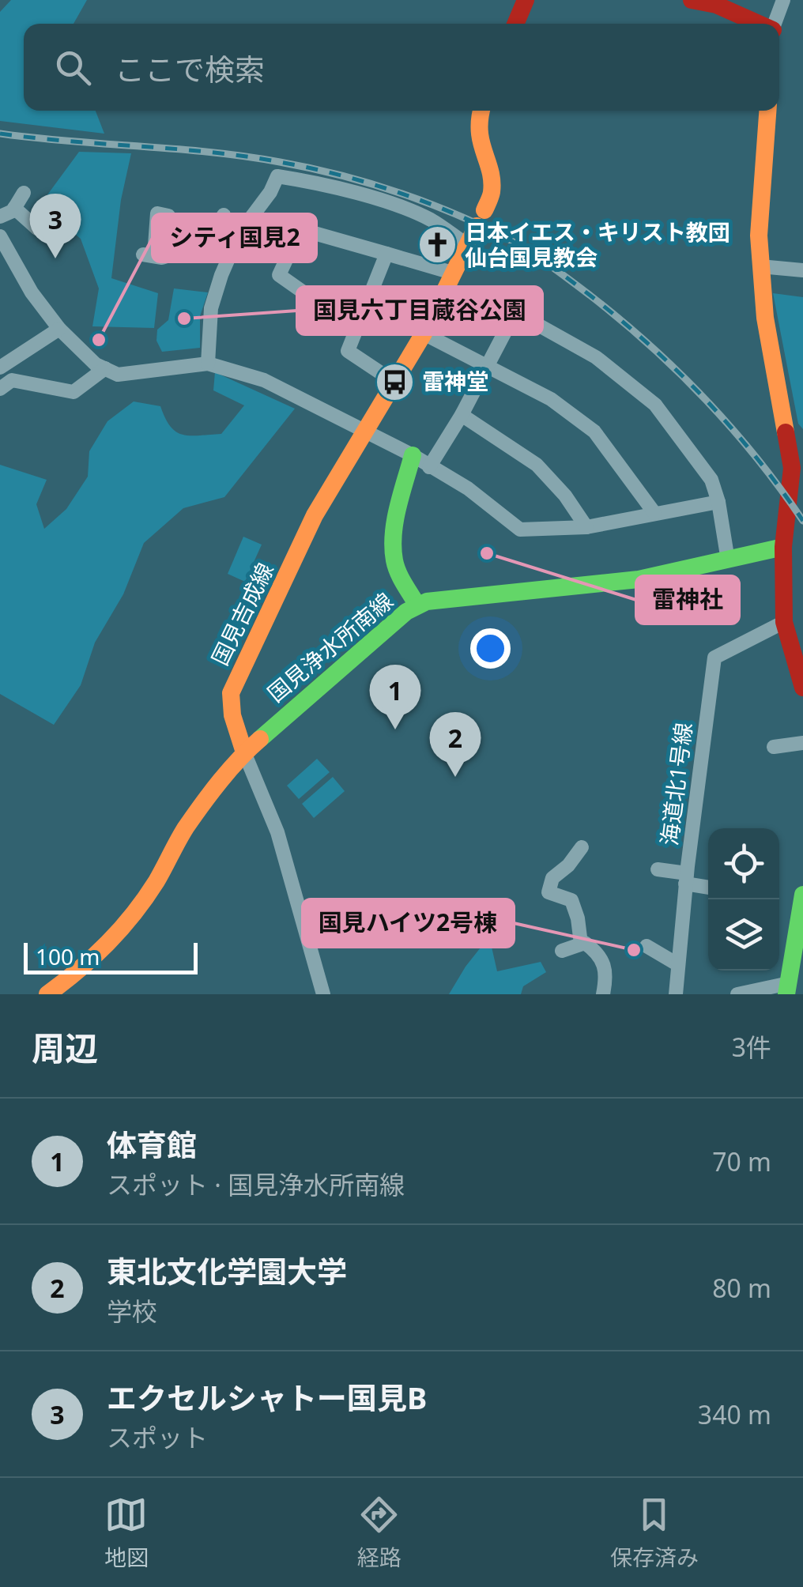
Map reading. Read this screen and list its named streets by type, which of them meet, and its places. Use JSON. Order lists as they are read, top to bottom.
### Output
{
  "streets": {
    "street": ["国見吉成線", "国見浄水所南線", "海道北1号線"]
  },
  "crossings": [
    ["国見吉成線", "国見浄水所南線"]
  ],
  "places": {
    "church": ["日本イエス・キリスト教団 仙台国見教会"],
    "other": [
      "国見六丁目蔵谷公園",
      "シティ国見2",
      "雷神社",
      "国見ハイツ2号棟"
    ],
    "bus stop": ["雷神堂"]
  },
  "scale_bar": "100 m",
  "page": {
    "search": "ここで検索",
    "pins": ["3", "1", "2"],
    "scale": "100 m",
    "heading": ["周辺", "3件"],
    "list": [
      {
        "mark": "1",
        "name": "体育館",
        "note": "スポット · 国見浄水所南線",
        "value": "70 m"
      },
      {
        "mark": "2",
        "name": "東北文化学園大学",
        "note": "学校",
        "value": "80 m"
      },
      {
        "mark": "3",
        "name": "エクセルシャトー国見B",
        "note": "スポット",
        "value": "340 m"
      }
    ],
    "nav": ["地図", "経路", "保存済み"]
  }
}
